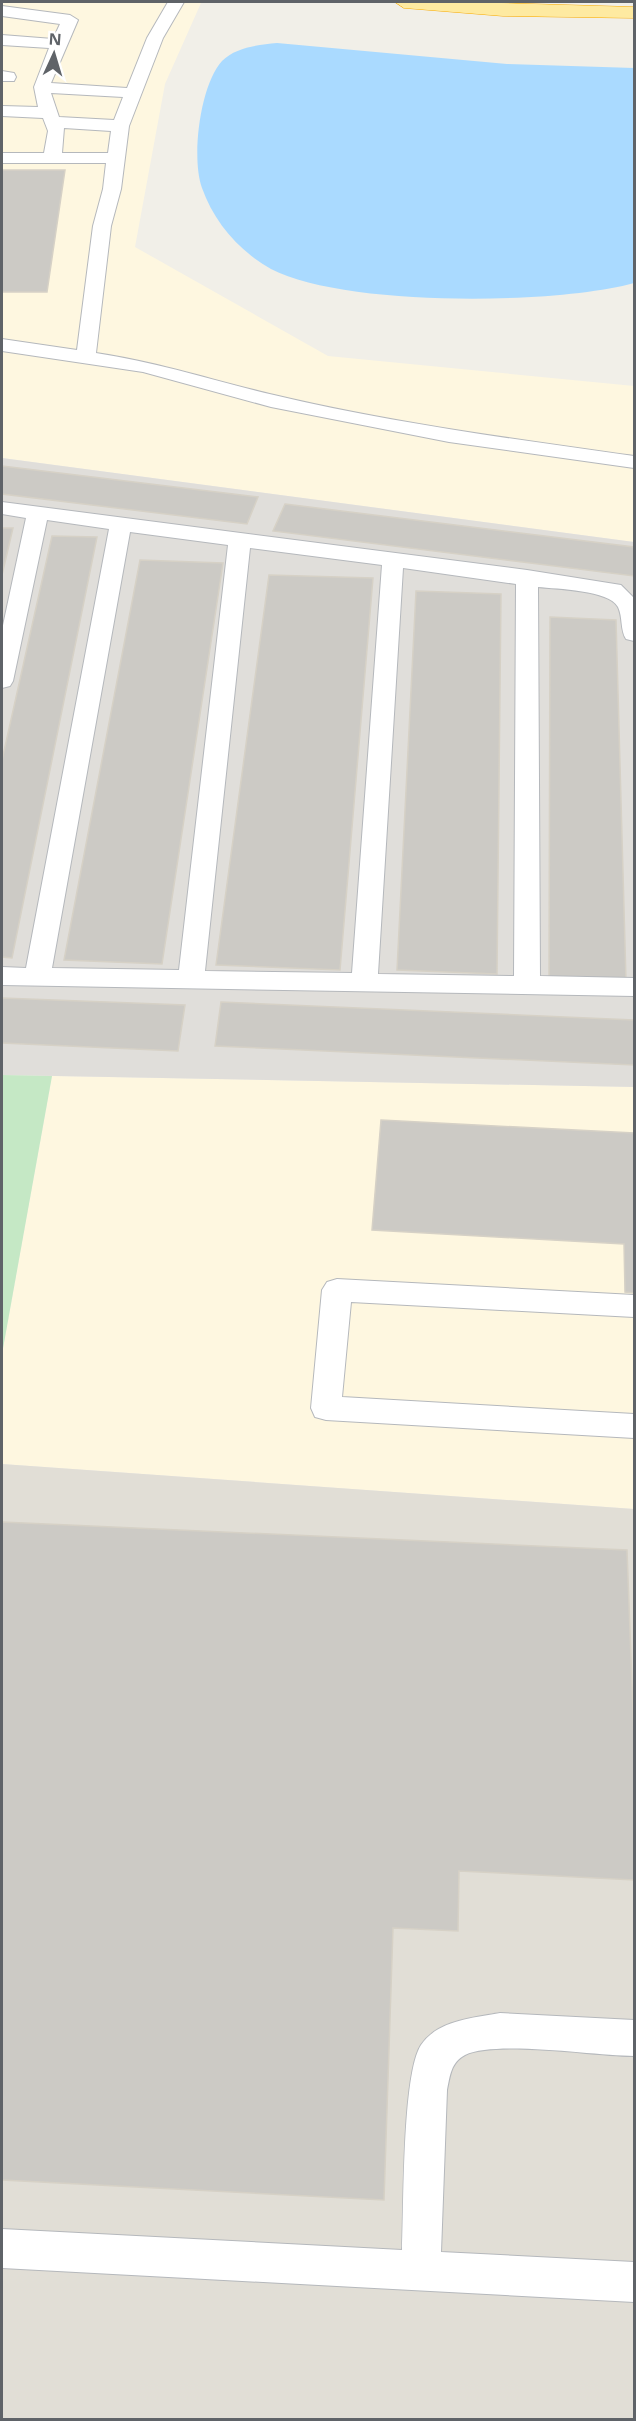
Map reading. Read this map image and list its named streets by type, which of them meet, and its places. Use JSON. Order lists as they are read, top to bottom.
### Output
{
  "north": "top"
}
